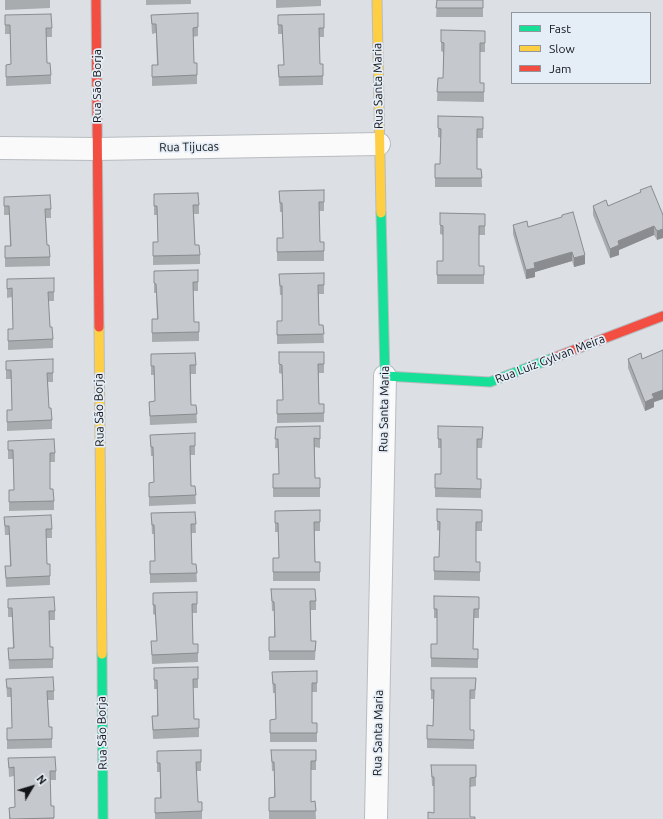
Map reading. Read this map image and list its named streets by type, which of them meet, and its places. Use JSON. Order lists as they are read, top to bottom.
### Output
{
  "streets": {
    "street": [
      "Rua São Borja",
      "Rua Santa Maria",
      "Rua Tijucas",
      "Rua Luiz Gylvan Meira"
    ]
  },
  "crossings": [
    ["Rua São Borja", "Rua Tijucas"],
    ["Rua Santa Maria", "Rua Tijucas"],
    ["Rua Santa Maria", "Rua Luiz Gylvan Meira"]
  ],
  "legend": ["Fast", "Slow", "Jam"],
  "north": "top right"
}
